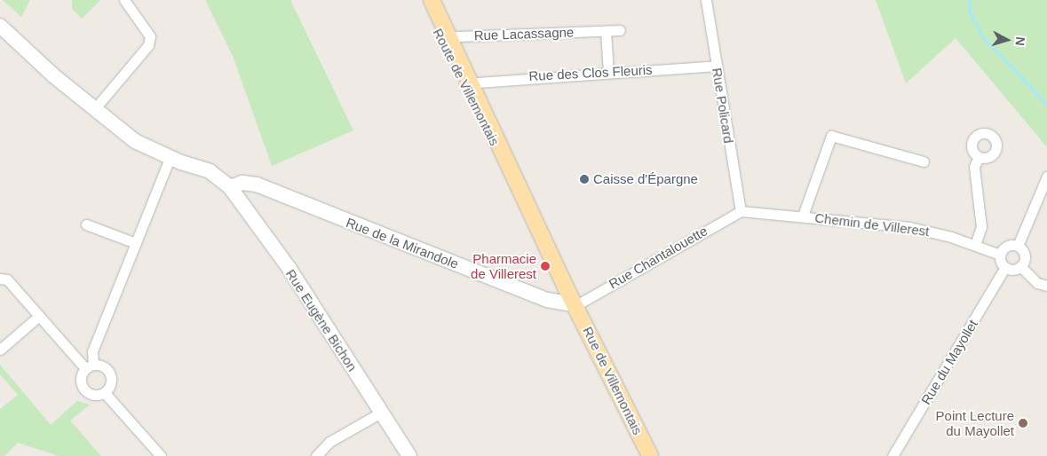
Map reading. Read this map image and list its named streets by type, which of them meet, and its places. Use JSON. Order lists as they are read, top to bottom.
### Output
{
  "streets": {
    "main road": ["Route de Villemontais", "Rue de Villemontais"],
    "street": [
      "Rue Lacassagne",
      "Rue des Clos Fleuris",
      "Rue Policard",
      "Chemin de Villerest",
      "Rue de la Mirandole",
      "Rue Chantalouette",
      "Rue Eugène Bichon",
      "Rue du Mayollet"
    ]
  },
  "crossings": [
    ["Rue Lacassagne", "Route de Villemontais"],
    ["Rue des Clos Fleuris", "Route de Villemontais"],
    ["Rue des Clos Fleuris", "Rue Policard"],
    ["Route de Villemontais", "Rue de la Mirandole"],
    ["Route de Villemontais", "Rue Chantalouette"],
    ["Route de Villemontais", "Rue de Villemontais"],
    ["Rue Policard", "Chemin de Villerest"],
    ["Rue Policard", "Rue Chantalouette"],
    ["Chemin de Villerest", "Rue Chantalouette"],
    ["Chemin de Villerest", "Rue du Mayollet"],
    ["Rue de la Mirandole", "Rue Chantalouette"],
    ["Rue de la Mirandole", "Rue Eugène Bichon"],
    ["Rue de la Mirandole", "Rue de Villemontais"],
    ["Rue Chantalouette", "Rue de Villemontais"]
  ],
  "places": ["Caisse d'Épargne", "Pharmacie de Villerest", "Point Lecture du Mayollet"],
  "north": "right"
}
